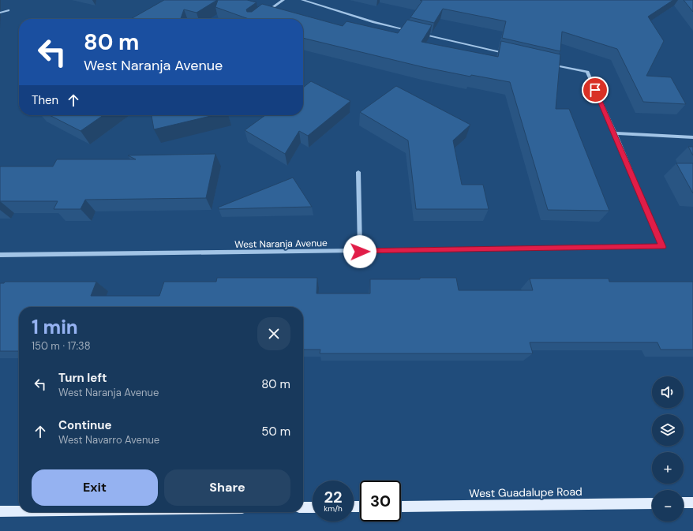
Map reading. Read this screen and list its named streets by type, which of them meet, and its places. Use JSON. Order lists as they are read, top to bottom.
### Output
{
  "streets": {
    "main road": ["West Guadalupe Road"],
    "street": ["West Naranja Avenue"]
  },
  "page": {
    "turn": ["80 m", "West Naranja Avenue"],
    "then": "Then",
    "heading": ["1 min", "150 m · 17:38"],
    "list": [
      {
        "name": "Turn left",
        "note": "West Naranja Avenue",
        "value": "80 m"
      },
      {
        "name": "Continue",
        "note": "West Navarro Avenue",
        "value": "50 m"
      }
    ],
    "map_buttons": ["+", "−"],
    "buttons": ["Exit", "Share"],
    "speed": "22 km/h",
    "limit": "30"
  }
}
